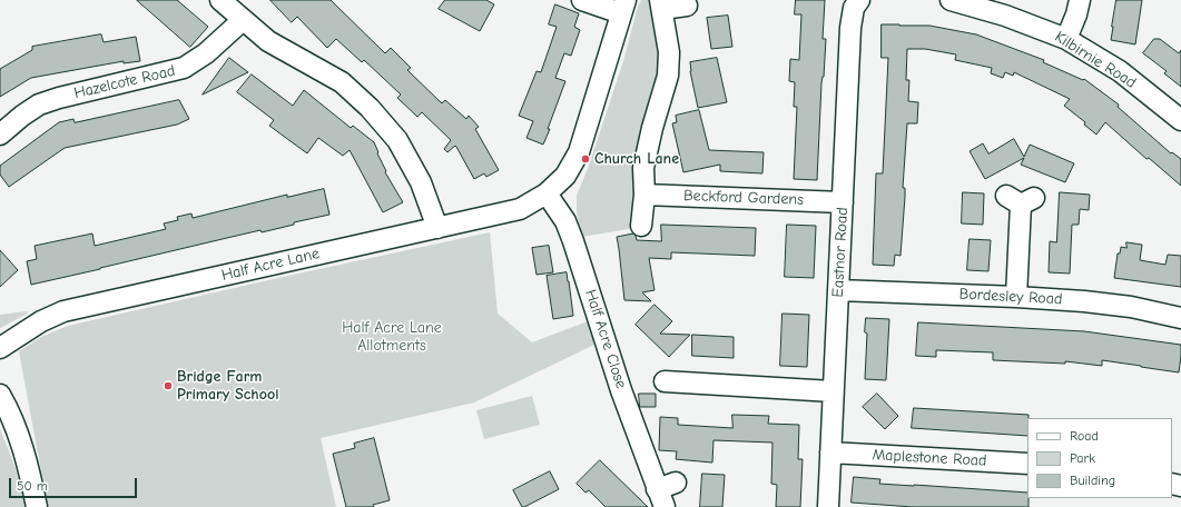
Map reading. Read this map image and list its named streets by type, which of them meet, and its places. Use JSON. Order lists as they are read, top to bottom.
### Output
{
  "streets": {
    "street": [
      "Kilbirnie Road",
      "Hazelcote Road",
      "Beckford Gardens",
      "Eastnor Road",
      "Half Acre Lane",
      "Bordesley Road",
      "Half Acre Close",
      "Maplestone Road"
    ]
  },
  "crossings": [
    ["Beckford Gardens", "Eastnor Road"],
    ["Eastnor Road", "Bordesley Road"],
    ["Eastnor Road", "Maplestone Road"],
    ["Half Acre Lane", "Half Acre Close"]
  ],
  "parks": ["Half Acre Lane Allotments"],
  "places": ["Church Lane", "Bridge Farm Primary School"],
  "legend": ["Road", "Park", "Building"],
  "scale_bar": "50 m"
}
